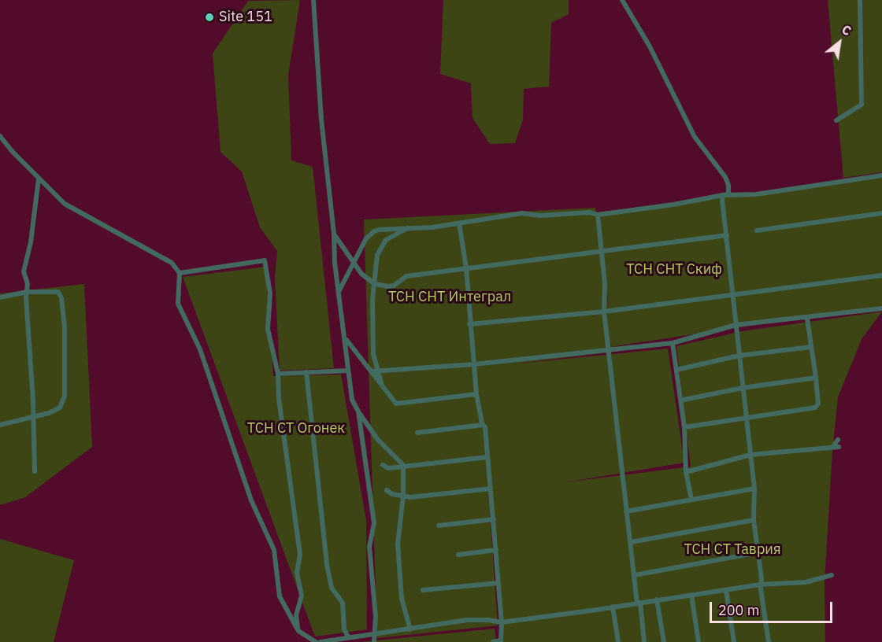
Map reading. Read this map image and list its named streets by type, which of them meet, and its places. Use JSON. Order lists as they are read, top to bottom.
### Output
{
  "parks": [
    "ТСН СНТ Скиф",
    "ТСН СНТ Интеграл",
    "ТСН СТ Огонек",
    "ТСН СТ Таврия"
  ],
  "places": ["Site 151"],
  "scale_bar": "200 m",
  "north": "top right"
}
